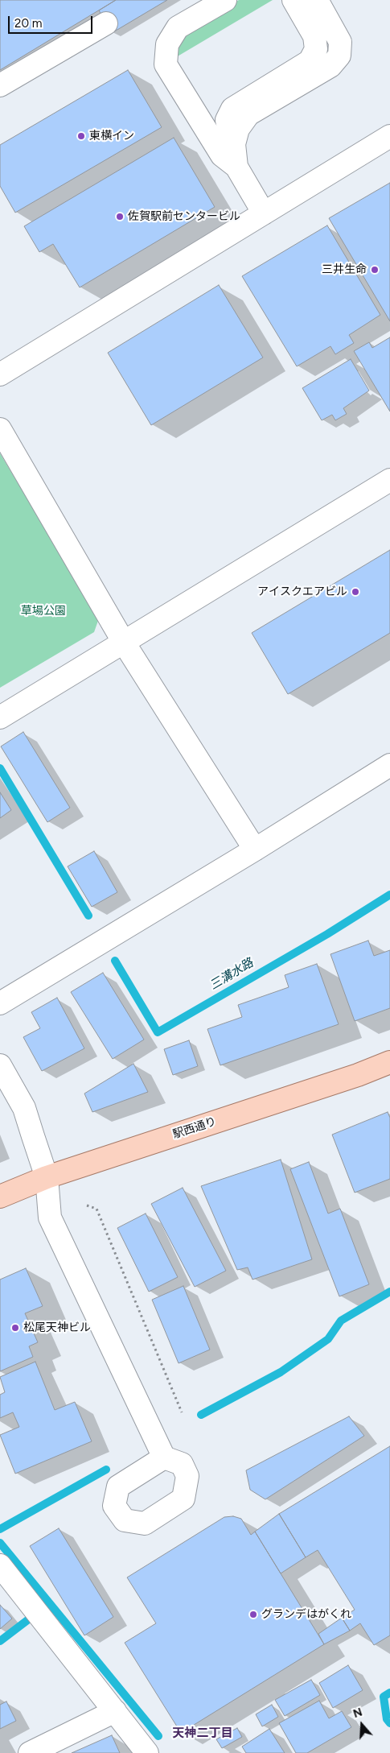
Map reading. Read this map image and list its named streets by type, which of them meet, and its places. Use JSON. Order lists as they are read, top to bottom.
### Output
{
  "streets": {
    "main road": ["駅西通り"]
  },
  "districts": ["天神二丁目"],
  "water": ["三溝水路"],
  "parks": ["草場公園"],
  "places": [
    "東横イン",
    "佐賀駅前センタービル",
    "三井生命",
    "アイスクエアビル",
    "松尾天神ビル",
    "グランデはがくれ"
  ],
  "scale_bar": "20 m",
  "north": "top"
}
